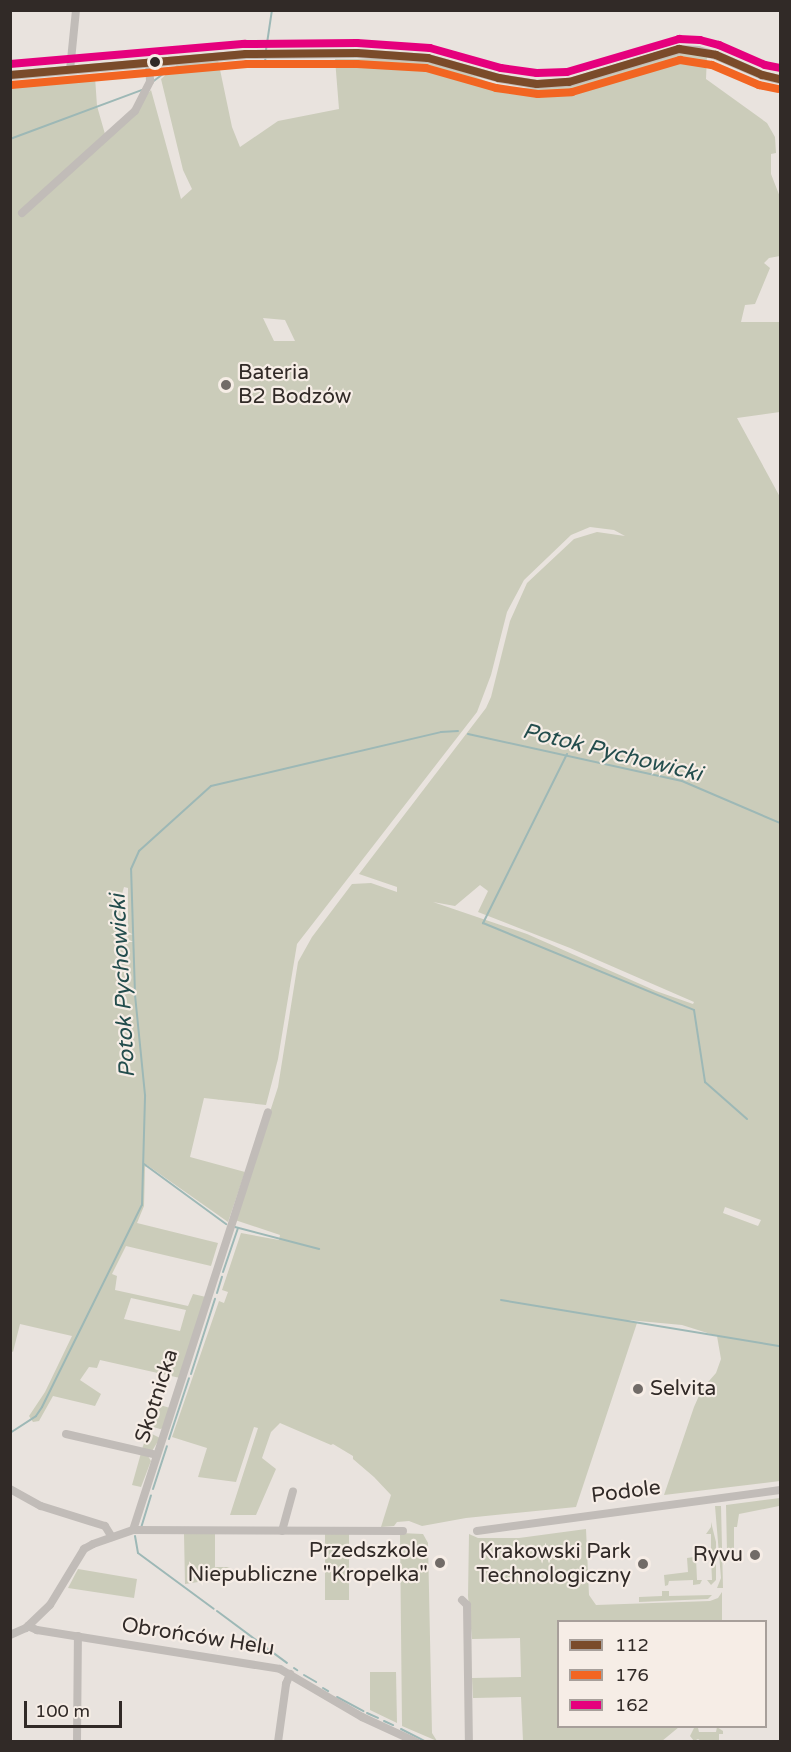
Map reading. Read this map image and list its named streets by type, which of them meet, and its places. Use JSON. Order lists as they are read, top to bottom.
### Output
{
  "streets": {
    "street": ["Skotnicka", "Podole", "Obrońców Helu"]
  },
  "water": ["Potok Pychowicki"],
  "places": [
    "Bateria B2 Bodzów",
    "Selvita",
    "Ryvu",
    "Przedszkole Niepubliczne \"Kropelka\"",
    "Krakowski Park Technologiczny"
  ],
  "lines": ["transit line 162", "transit line 112", "transit line 176"],
  "legend": ["112", "176", "162"],
  "scale_bar": "100 m"
}
